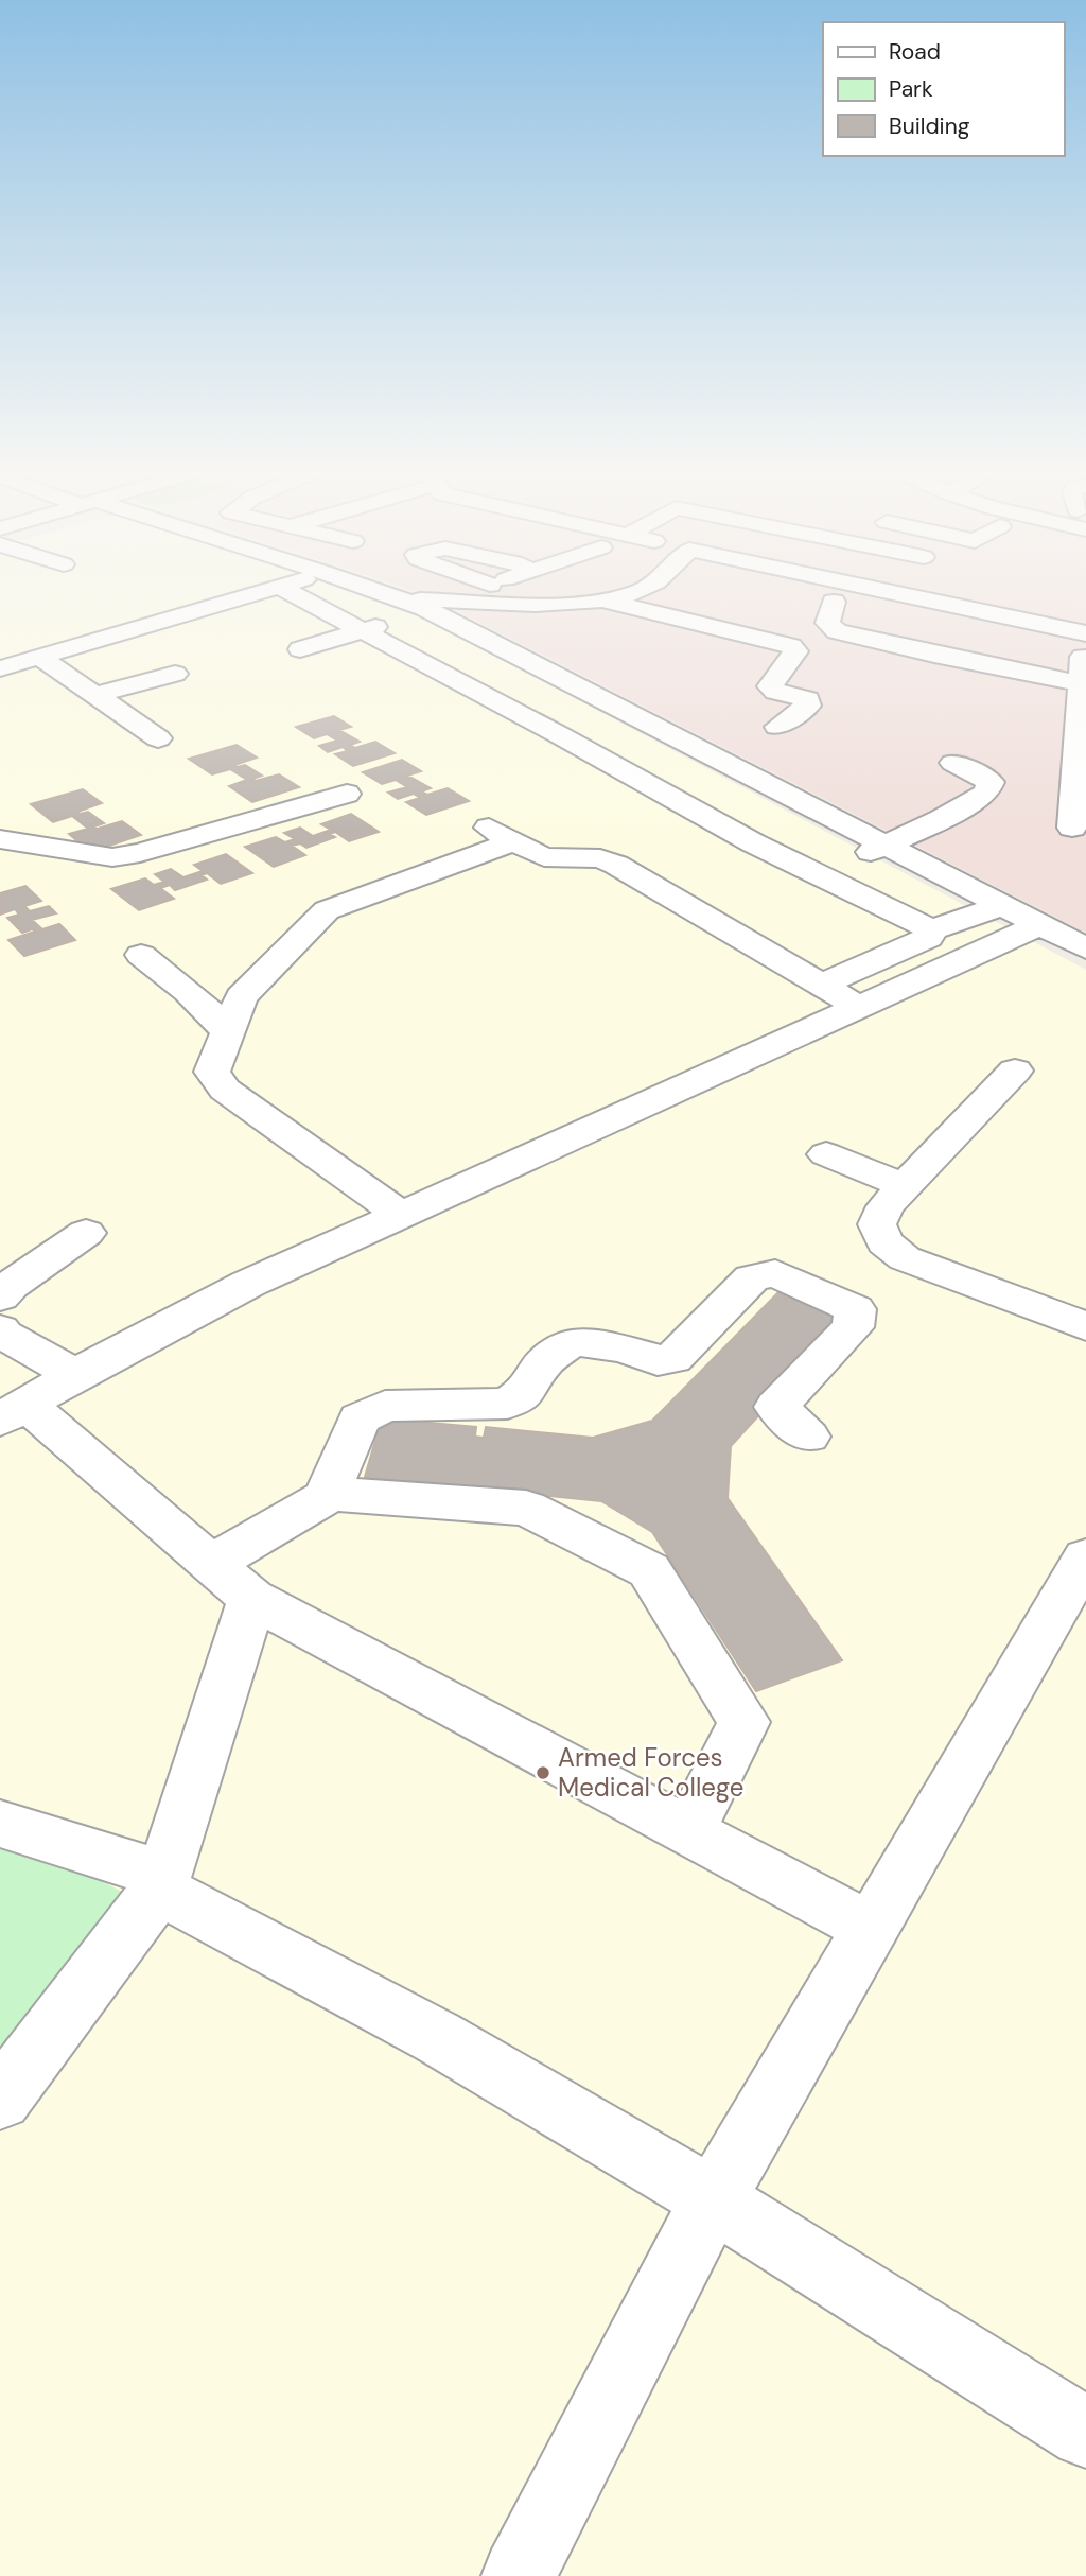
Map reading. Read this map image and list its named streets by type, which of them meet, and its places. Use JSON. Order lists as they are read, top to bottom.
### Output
{
  "places": ["Armed Forces Medical College"],
  "legend": ["Road", "Park", "Building"]
}
